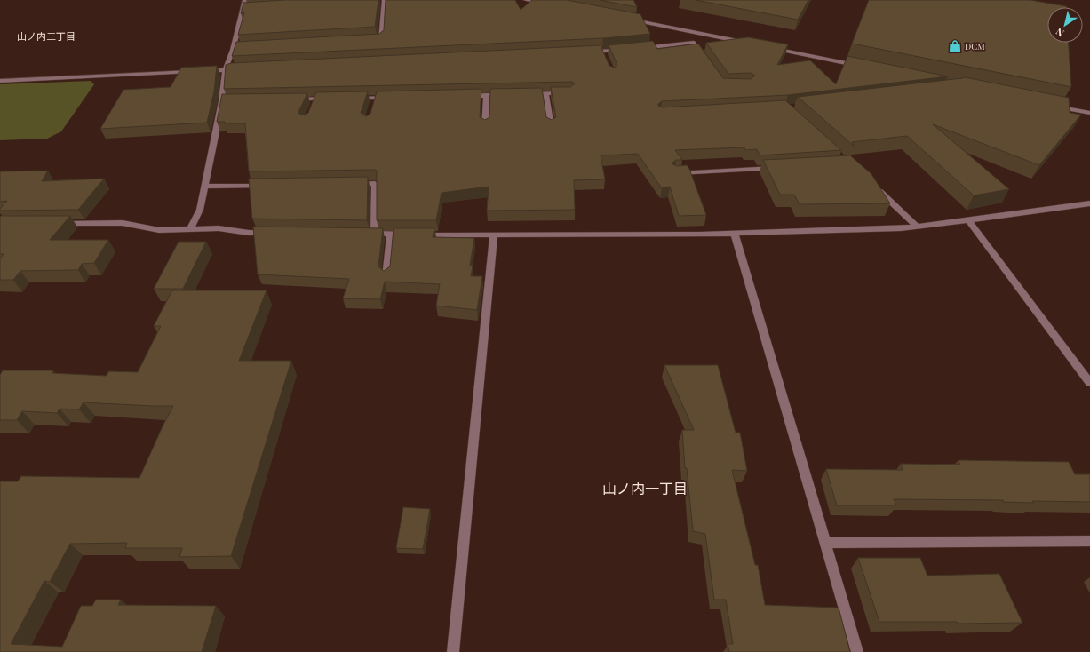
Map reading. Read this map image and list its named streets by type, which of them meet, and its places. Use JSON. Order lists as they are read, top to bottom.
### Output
{
  "districts": ["山ノ内三丁目", "山ノ内一丁目"],
  "places": {
    "shop": ["DCM"]
  },
  "north": "bottom left"
}
